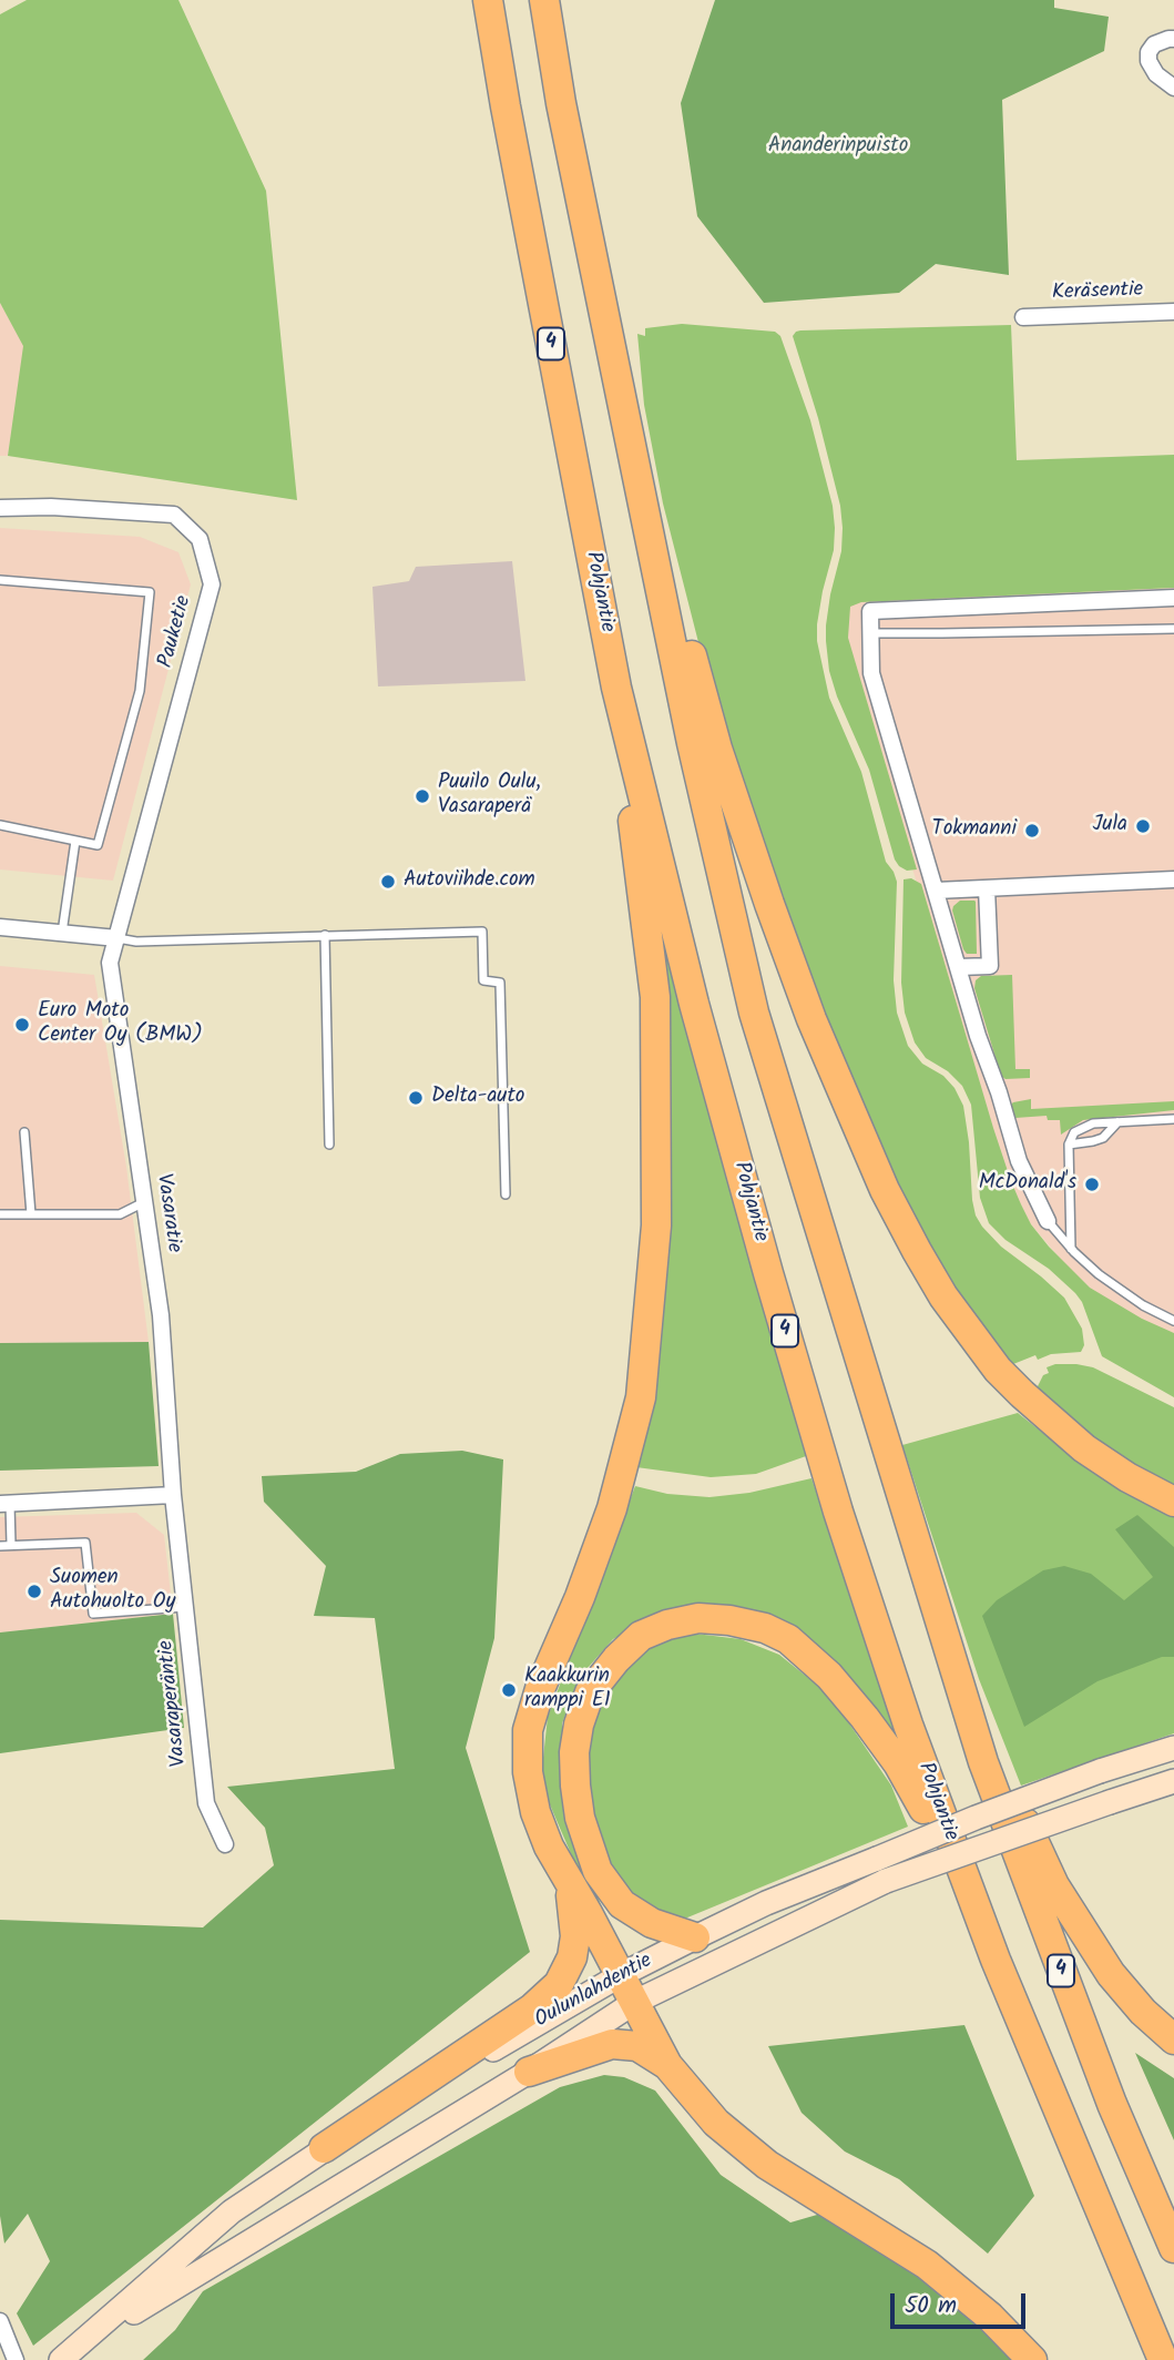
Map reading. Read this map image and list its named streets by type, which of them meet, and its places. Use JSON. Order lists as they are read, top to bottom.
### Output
{
  "streets": {
    "highway": ["4", "Pohjantie"],
    "main road": ["Oulunlahdentie"],
    "street": [
      "Keräsentie",
      "Pauketie",
      "Vasaratie",
      "Vasaraperäntie"
    ]
  },
  "crossings": [
    ["Pauketie", "Vasaratie"],
    ["Vasaratie", "Vasaraperäntie"]
  ],
  "parks": ["Ananderinpuisto"],
  "places": [
    "Puuilo Oulu, Vasaraperä",
    "Jula",
    "Tokmanni",
    "Autoviihde.com",
    "Euro Moto Center Oy (BMW)",
    "Delta-auto",
    "McDonald's",
    "Suomen Autohuolto Oy",
    "Kaakkurin ramppi E1"
  ],
  "scale_bar": "50 m"
}
